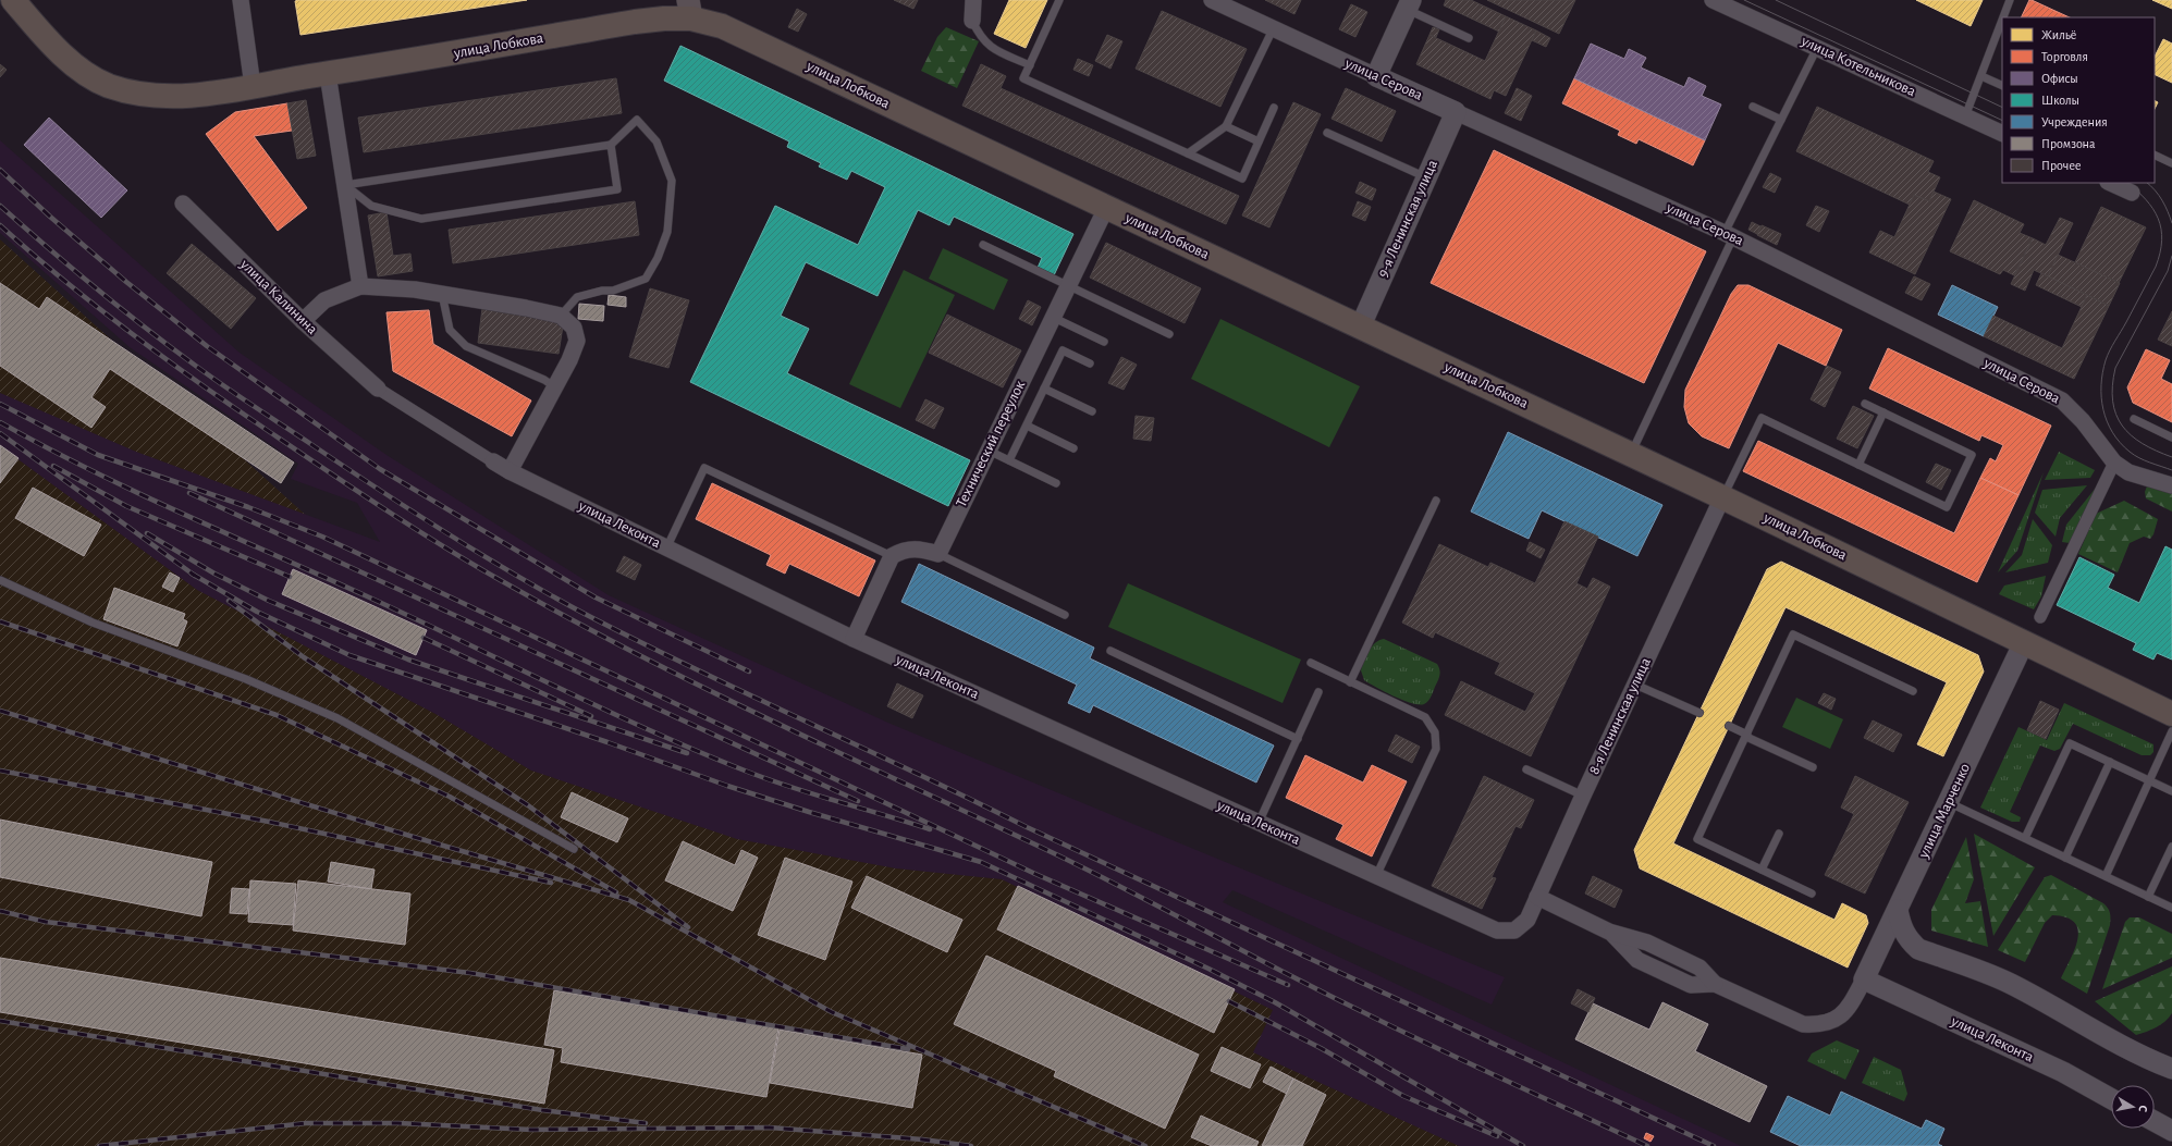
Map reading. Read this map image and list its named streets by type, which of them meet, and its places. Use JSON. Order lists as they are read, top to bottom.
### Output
{
  "streets": {
    "main road": ["улица Лобкова"],
    "street": [
      "улица Котельникова",
      "улица Серова",
      "9-я Ленинская улица",
      "улица Калинина",
      "Технический переулок",
      "улица Леконта",
      "8-я Ленинская улица",
      "улица Марченко"
    ]
  },
  "crossings": [
    ["улица Лобкова", "9-я Ленинская улица"],
    ["улица Лобкова", "Технический переулок"],
    ["улица Лобкова", "8-я Ленинская улица"],
    ["улица Лобкова", "улица Марченко"],
    ["улица Серова", "9-я Ленинская улица"],
    ["улица Калинина", "улица Леконта"],
    ["улица Леконта", "8-я Ленинская улица"],
    ["улица Леконта", "улица Марченко"]
  ],
  "legend": [
    "Жильё",
    "Торговля",
    "Офисы",
    "Школы",
    "Учреждения",
    "Промзона",
    "Прочее"
  ],
  "north": "right"
}
